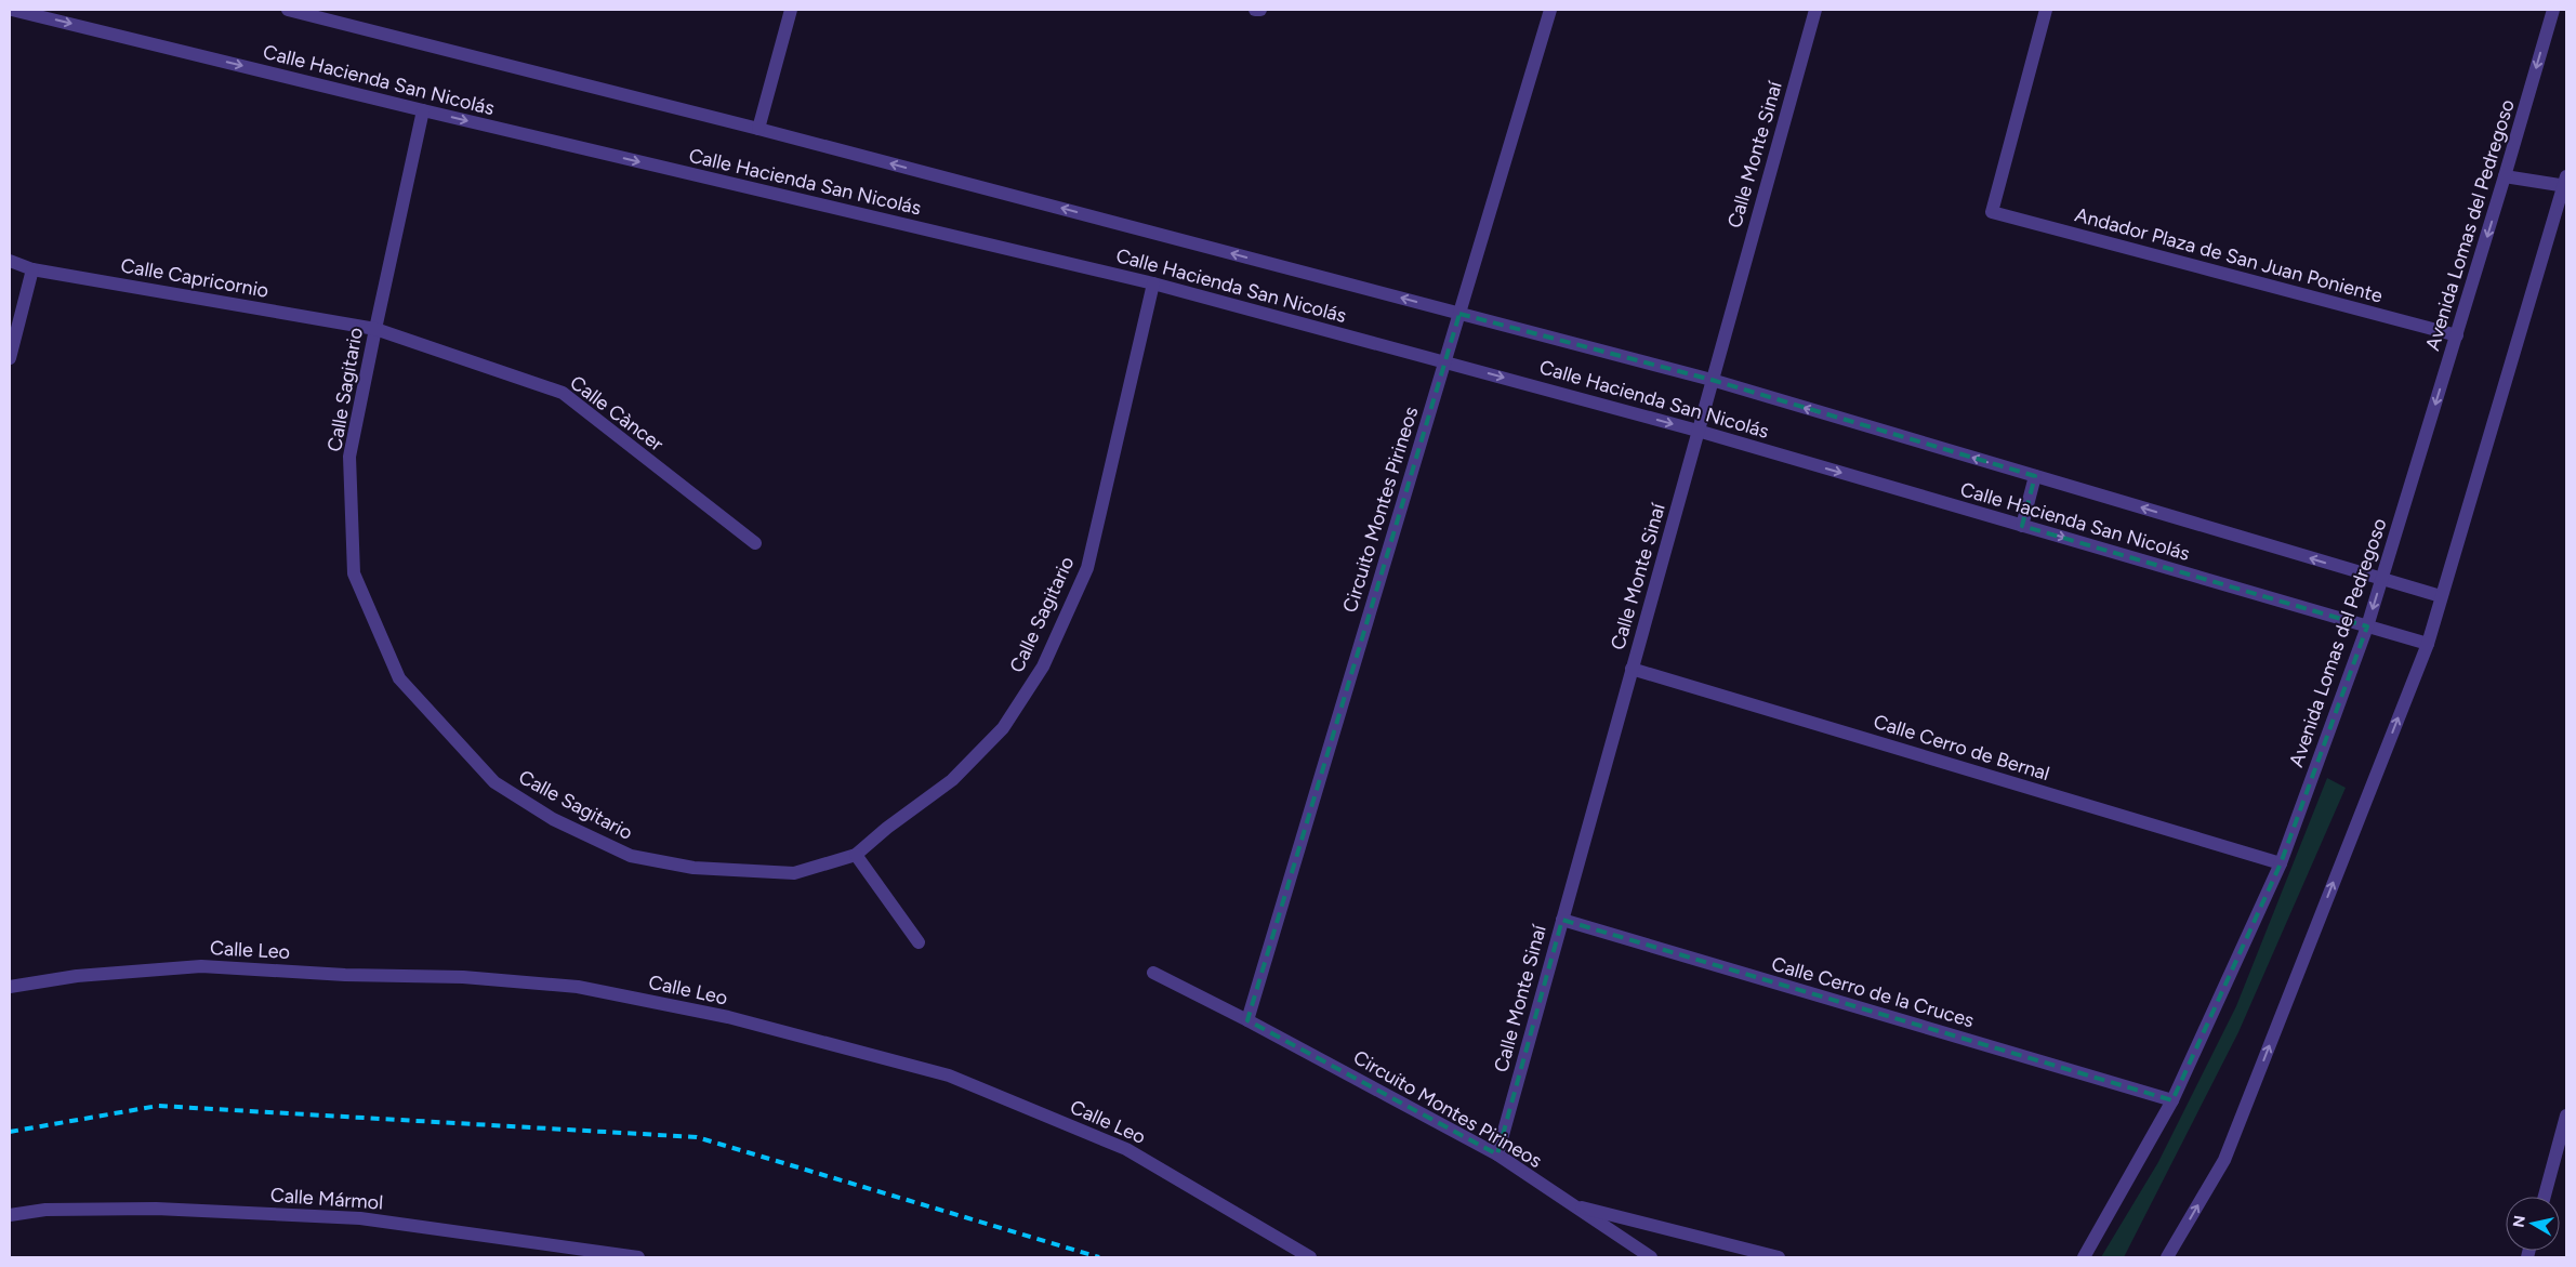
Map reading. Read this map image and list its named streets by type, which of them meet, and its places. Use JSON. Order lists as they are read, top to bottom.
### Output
{
  "streets": {
    "street": [
      "Calle Hacienda San Nicolás",
      "Calle Monte Sinaí",
      "Avenida Lomas del Pedregoso",
      "Andador Plaza de San Juan Poniente",
      "Calle Capricornio",
      "Calle Sagitario",
      "Calle Càncer",
      "Circuito Montes Pirineos",
      "Calle Cerro de Bernal",
      "Calle Leo",
      "Calle Cerro de la Cruces",
      "Calle Mármol"
    ]
  },
  "crossings": [
    ["Calle Hacienda San Nicolás", "Calle Monte Sinaí"],
    ["Calle Hacienda San Nicolás", "Avenida Lomas del Pedregoso"],
    ["Calle Hacienda San Nicolás", "Calle Sagitario"],
    ["Calle Hacienda San Nicolás", "Circuito Montes Pirineos"],
    ["Calle Monte Sinaí", "Circuito Montes Pirineos"],
    ["Calle Monte Sinaí", "Calle Cerro de Bernal"],
    ["Calle Monte Sinaí", "Calle Cerro de la Cruces"],
    ["Avenida Lomas del Pedregoso", "Andador Plaza de San Juan Poniente"],
    ["Avenida Lomas del Pedregoso", "Calle Cerro de Bernal"],
    ["Avenida Lomas del Pedregoso", "Calle Cerro de la Cruces"],
    ["Calle Capricornio", "Calle Sagitario"],
    ["Calle Capricornio", "Calle Càncer"],
    ["Calle Sagitario", "Calle Càncer"]
  ],
  "north": "left"
}
